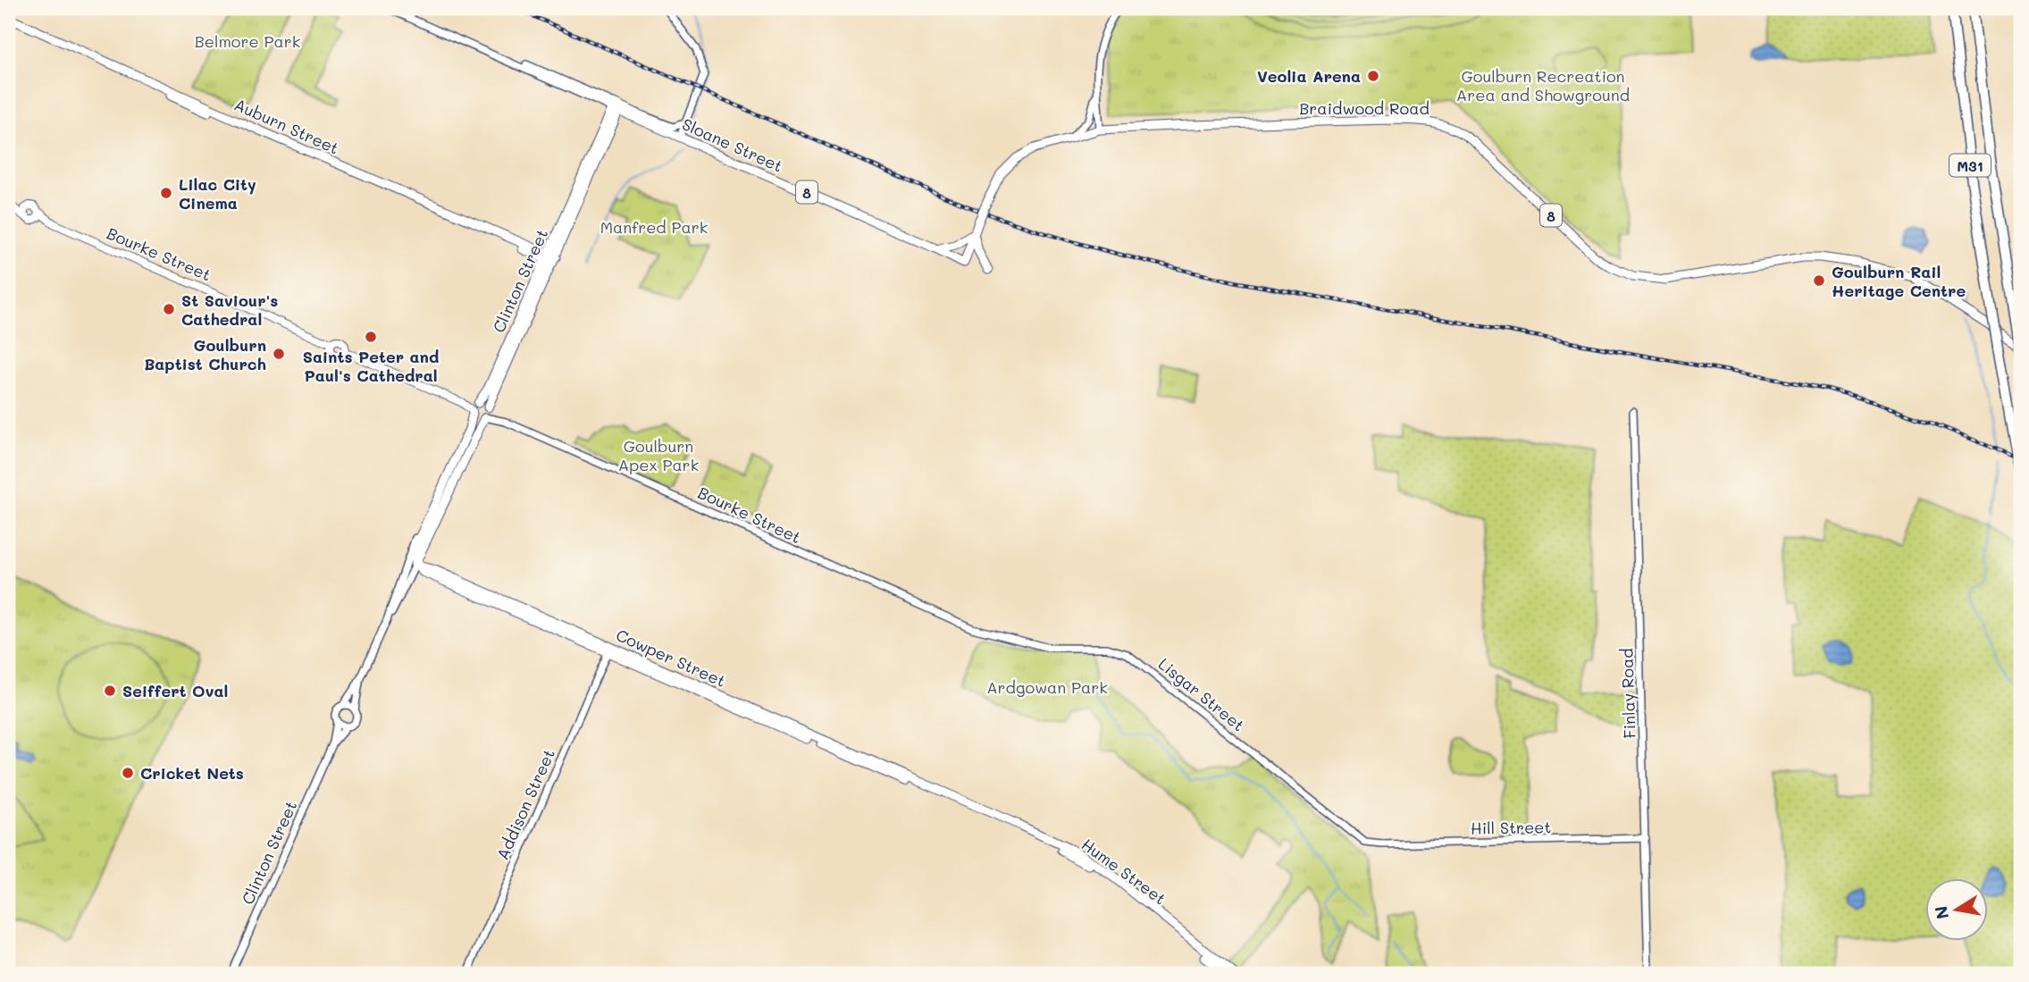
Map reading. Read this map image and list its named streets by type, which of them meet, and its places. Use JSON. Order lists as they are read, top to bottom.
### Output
{
  "streets": {
    "highway": ["M31"],
    "main road": [
      "Braidwood Road",
      "Auburn Street",
      "Sloane Street",
      "8",
      "Bourke Street",
      "Clinton Street",
      "Cowper Street",
      "Hume Street"
    ],
    "street": [
      "Finlay Road",
      "Lisgar Street",
      "Addison Street",
      "Hill Street"
    ]
  },
  "crossings": [
    ["Braidwood Road", "Sloane Street"],
    ["Auburn Street", "Clinton Street"],
    ["Sloane Street", "Clinton Street"],
    ["Bourke Street", "Clinton Street"],
    ["Bourke Street", "Lisgar Street"],
    ["Clinton Street", "Cowper Street"],
    ["Cowper Street", "Addison Street"],
    ["Cowper Street", "Hume Street"],
    ["Finlay Road", "Hill Street"],
    ["Lisgar Street", "Hill Street"]
  ],
  "parks": [
    "Belmore Park",
    "Goulburn Recreation Area and Showground",
    "Manfred Park",
    "Goulburn Apex Park",
    "Ardgowan Park"
  ],
  "places": [
    "Veolia Arena",
    "Lilac City Cinema",
    "Goulburn Rail Heritage Centre",
    "St Saviour's Cathedral",
    "Saints Peter and Paul's Cathedral",
    "Goulburn Baptist Church",
    "Seiffert Oval",
    "Cricket Nets"
  ],
  "north": "left"
}
